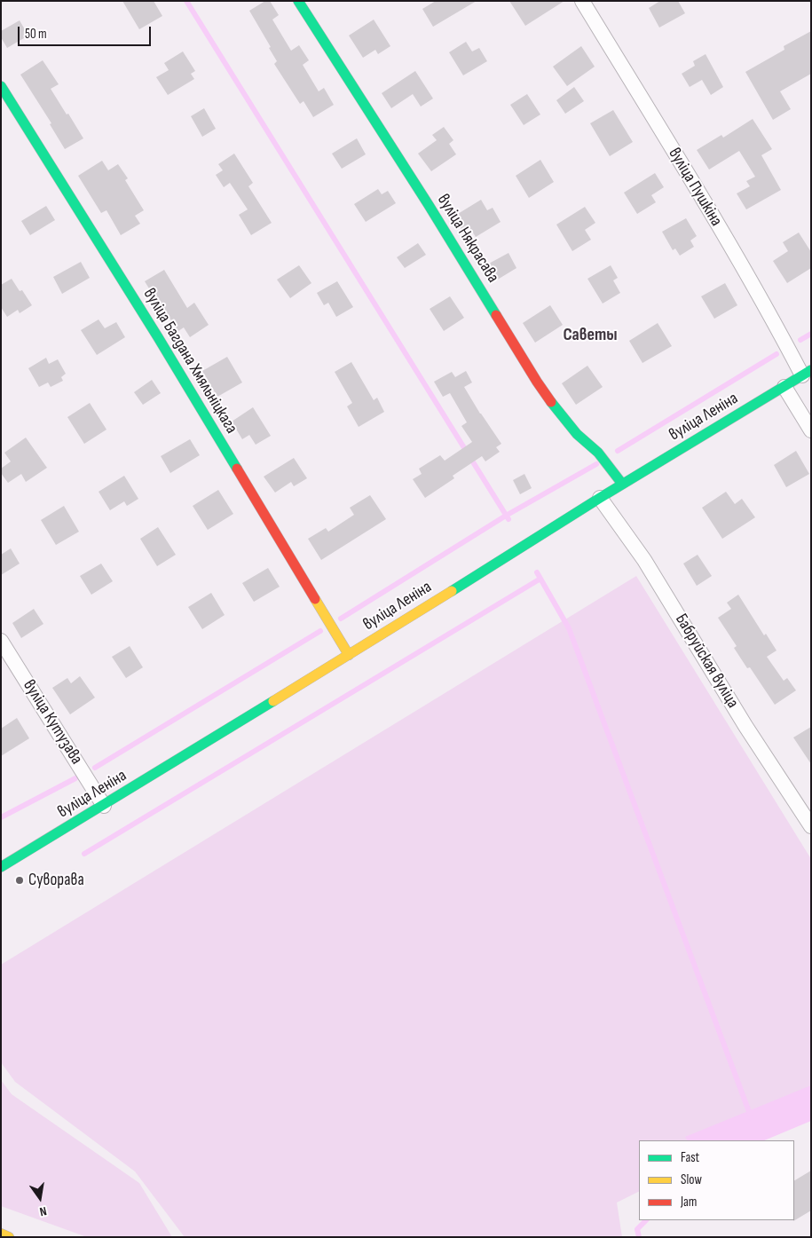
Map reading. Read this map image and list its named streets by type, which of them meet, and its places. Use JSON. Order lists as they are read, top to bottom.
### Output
{
  "streets": {
    "street": [
      "вуліца Пушкіна",
      "вуліца Някрасава",
      "вуліца Багдана Хмяльніцкага",
      "вуліца Леніна",
      "Бабруйская вуліца",
      "вуліца Кутузава"
    ]
  },
  "crossings": [
    ["вуліца Пушкіна", "вуліца Леніна"],
    ["вуліца Някрасава", "вуліца Леніна"],
    ["вуліца Багдана Хмяльніцкага", "вуліца Леніна"],
    ["вуліца Леніна", "Бабруйская вуліца"],
    ["вуліца Леніна", "вуліца Кутузава"]
  ],
  "districts": ["Саветы"],
  "places": ["Суворава"],
  "legend": ["Fast", "Slow", "Jam"],
  "scale_bar": "50 m",
  "north": "bottom"
}
